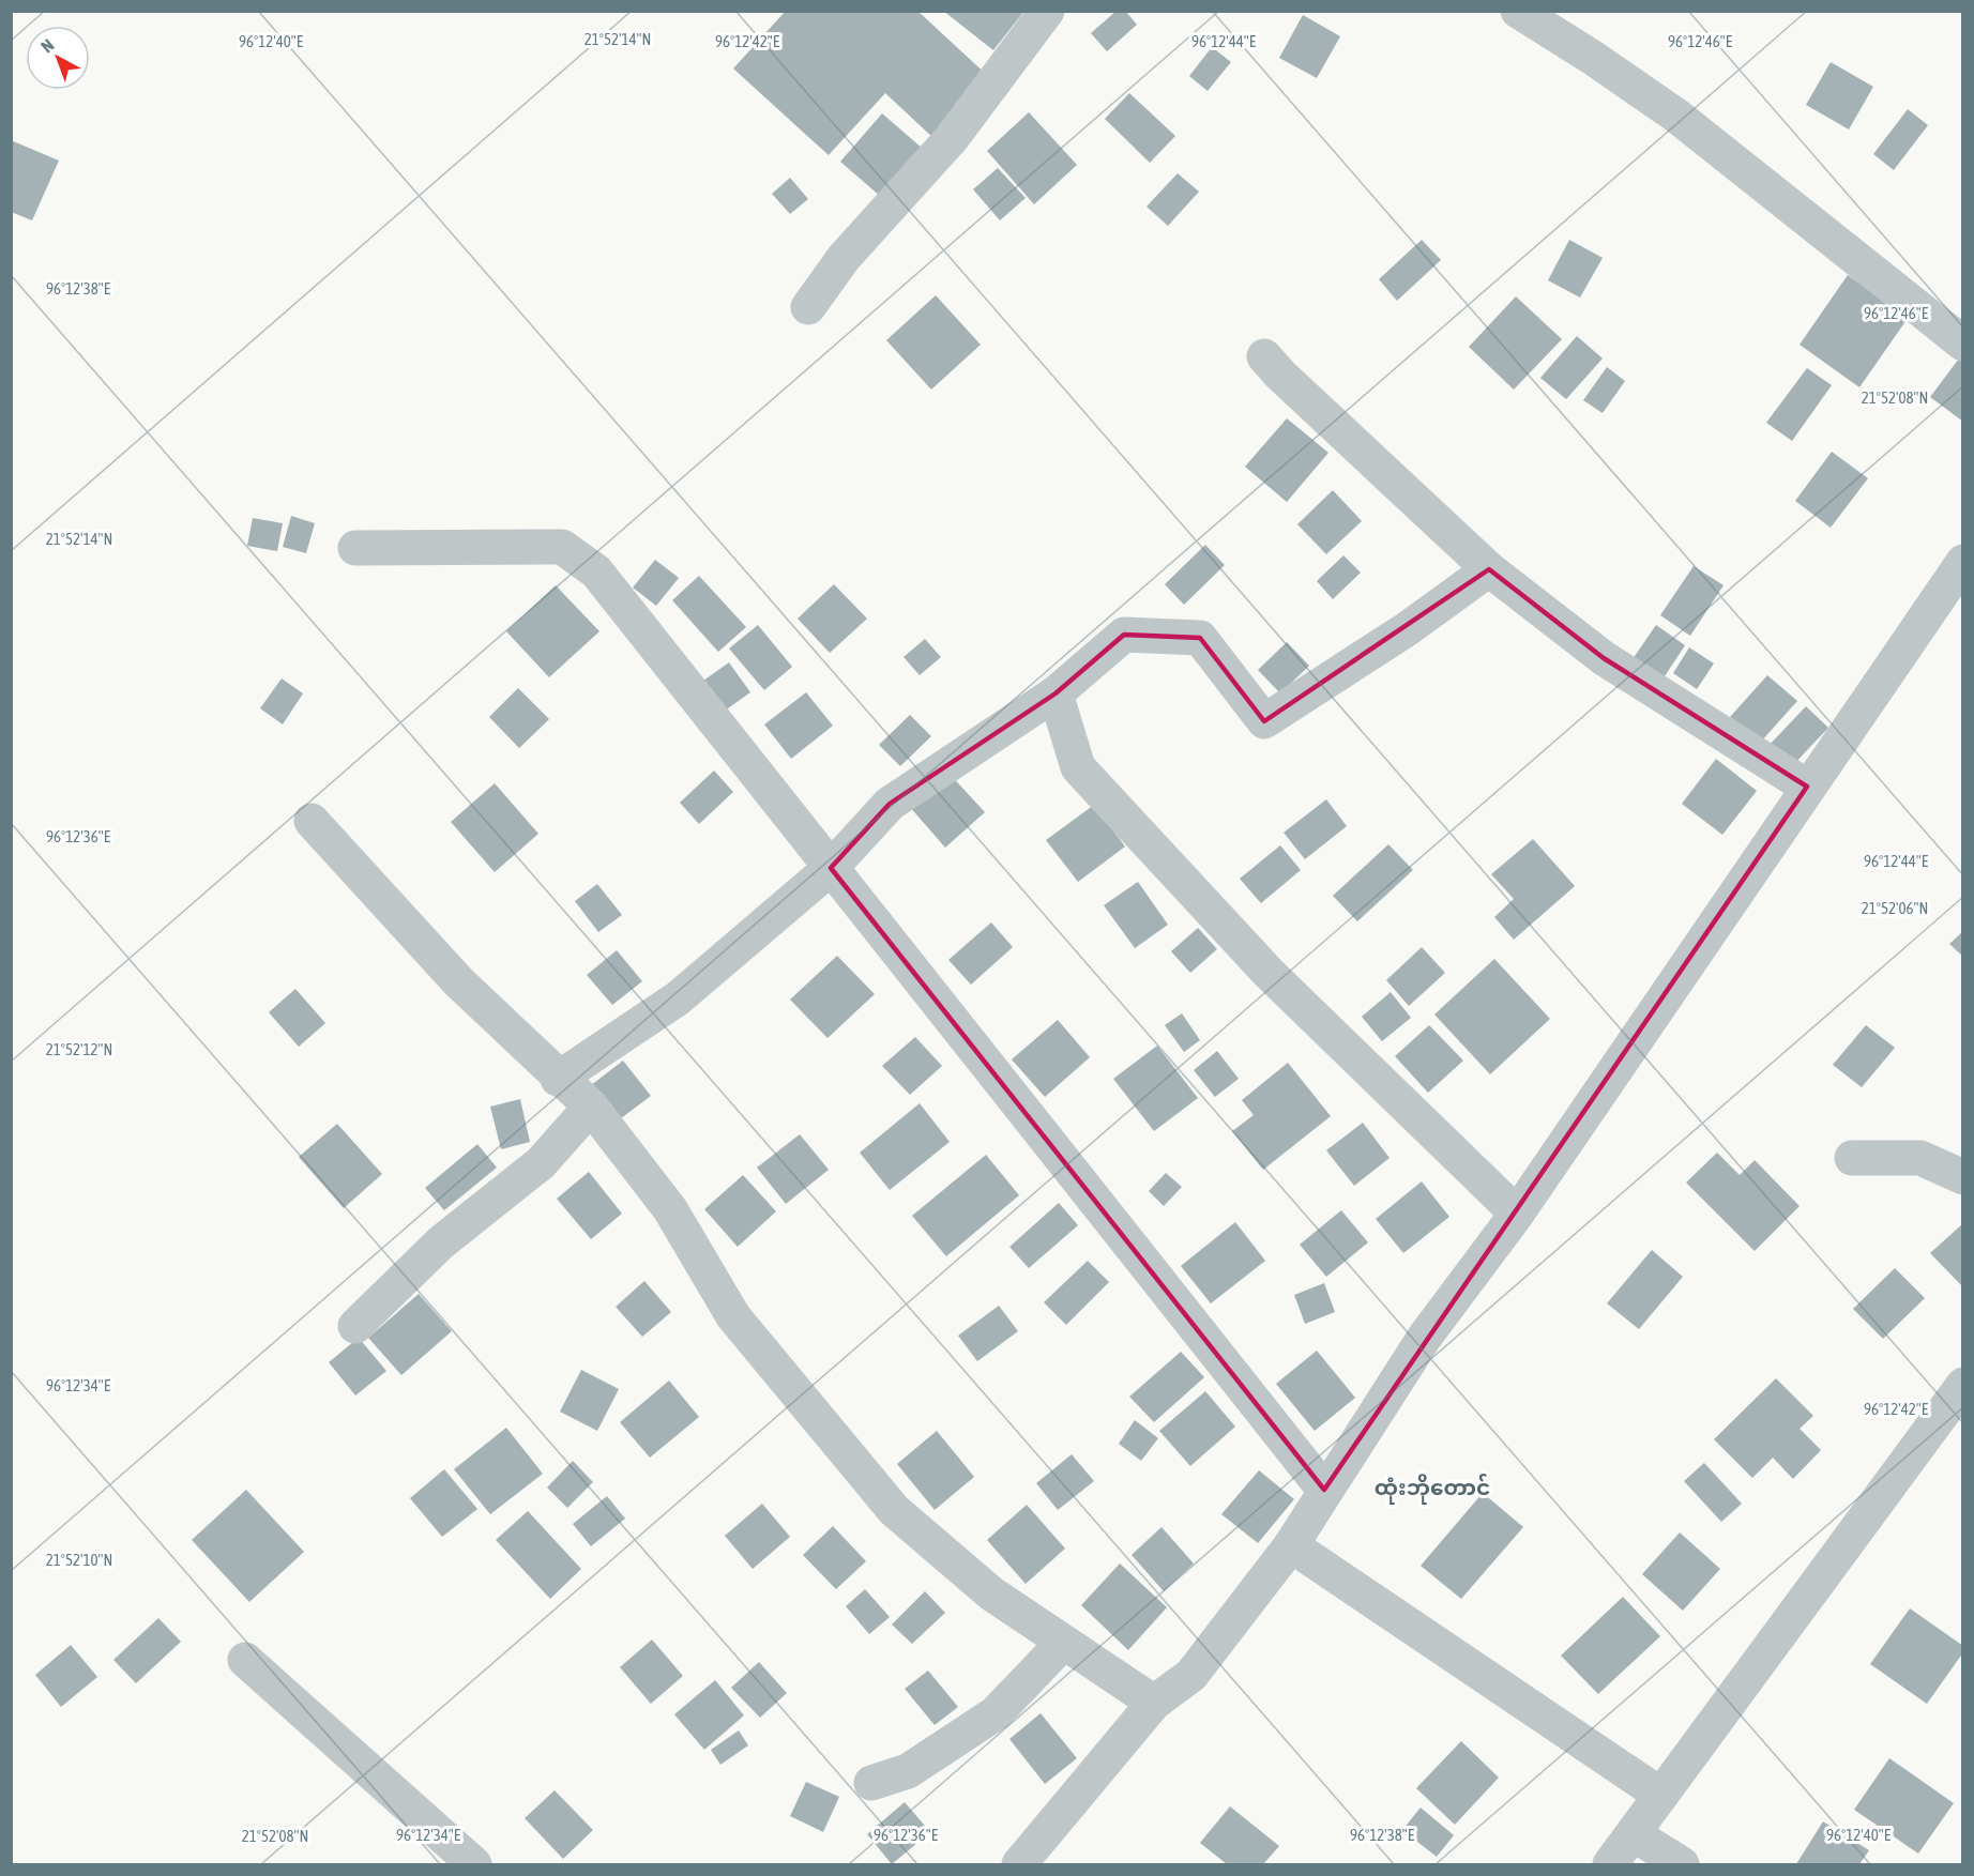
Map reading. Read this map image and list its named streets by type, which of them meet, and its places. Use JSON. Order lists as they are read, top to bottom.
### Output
{
  "districts": ["ထုံးဘိုတောင်"],
  "north": "top left",
  "coordinates": [
    "21°52'14\"N",
    "96°12'40\"E",
    "96°12'42\"E",
    "96°12'44\"E",
    "96°12'46\"E",
    "96°12'38\"E",
    "21°52'08\"N",
    "96°12'36\"E",
    "21°52'06\"N",
    "21°52'12\"N",
    "96°12'34\"E",
    "21°52'10\"N"
  ]
}
